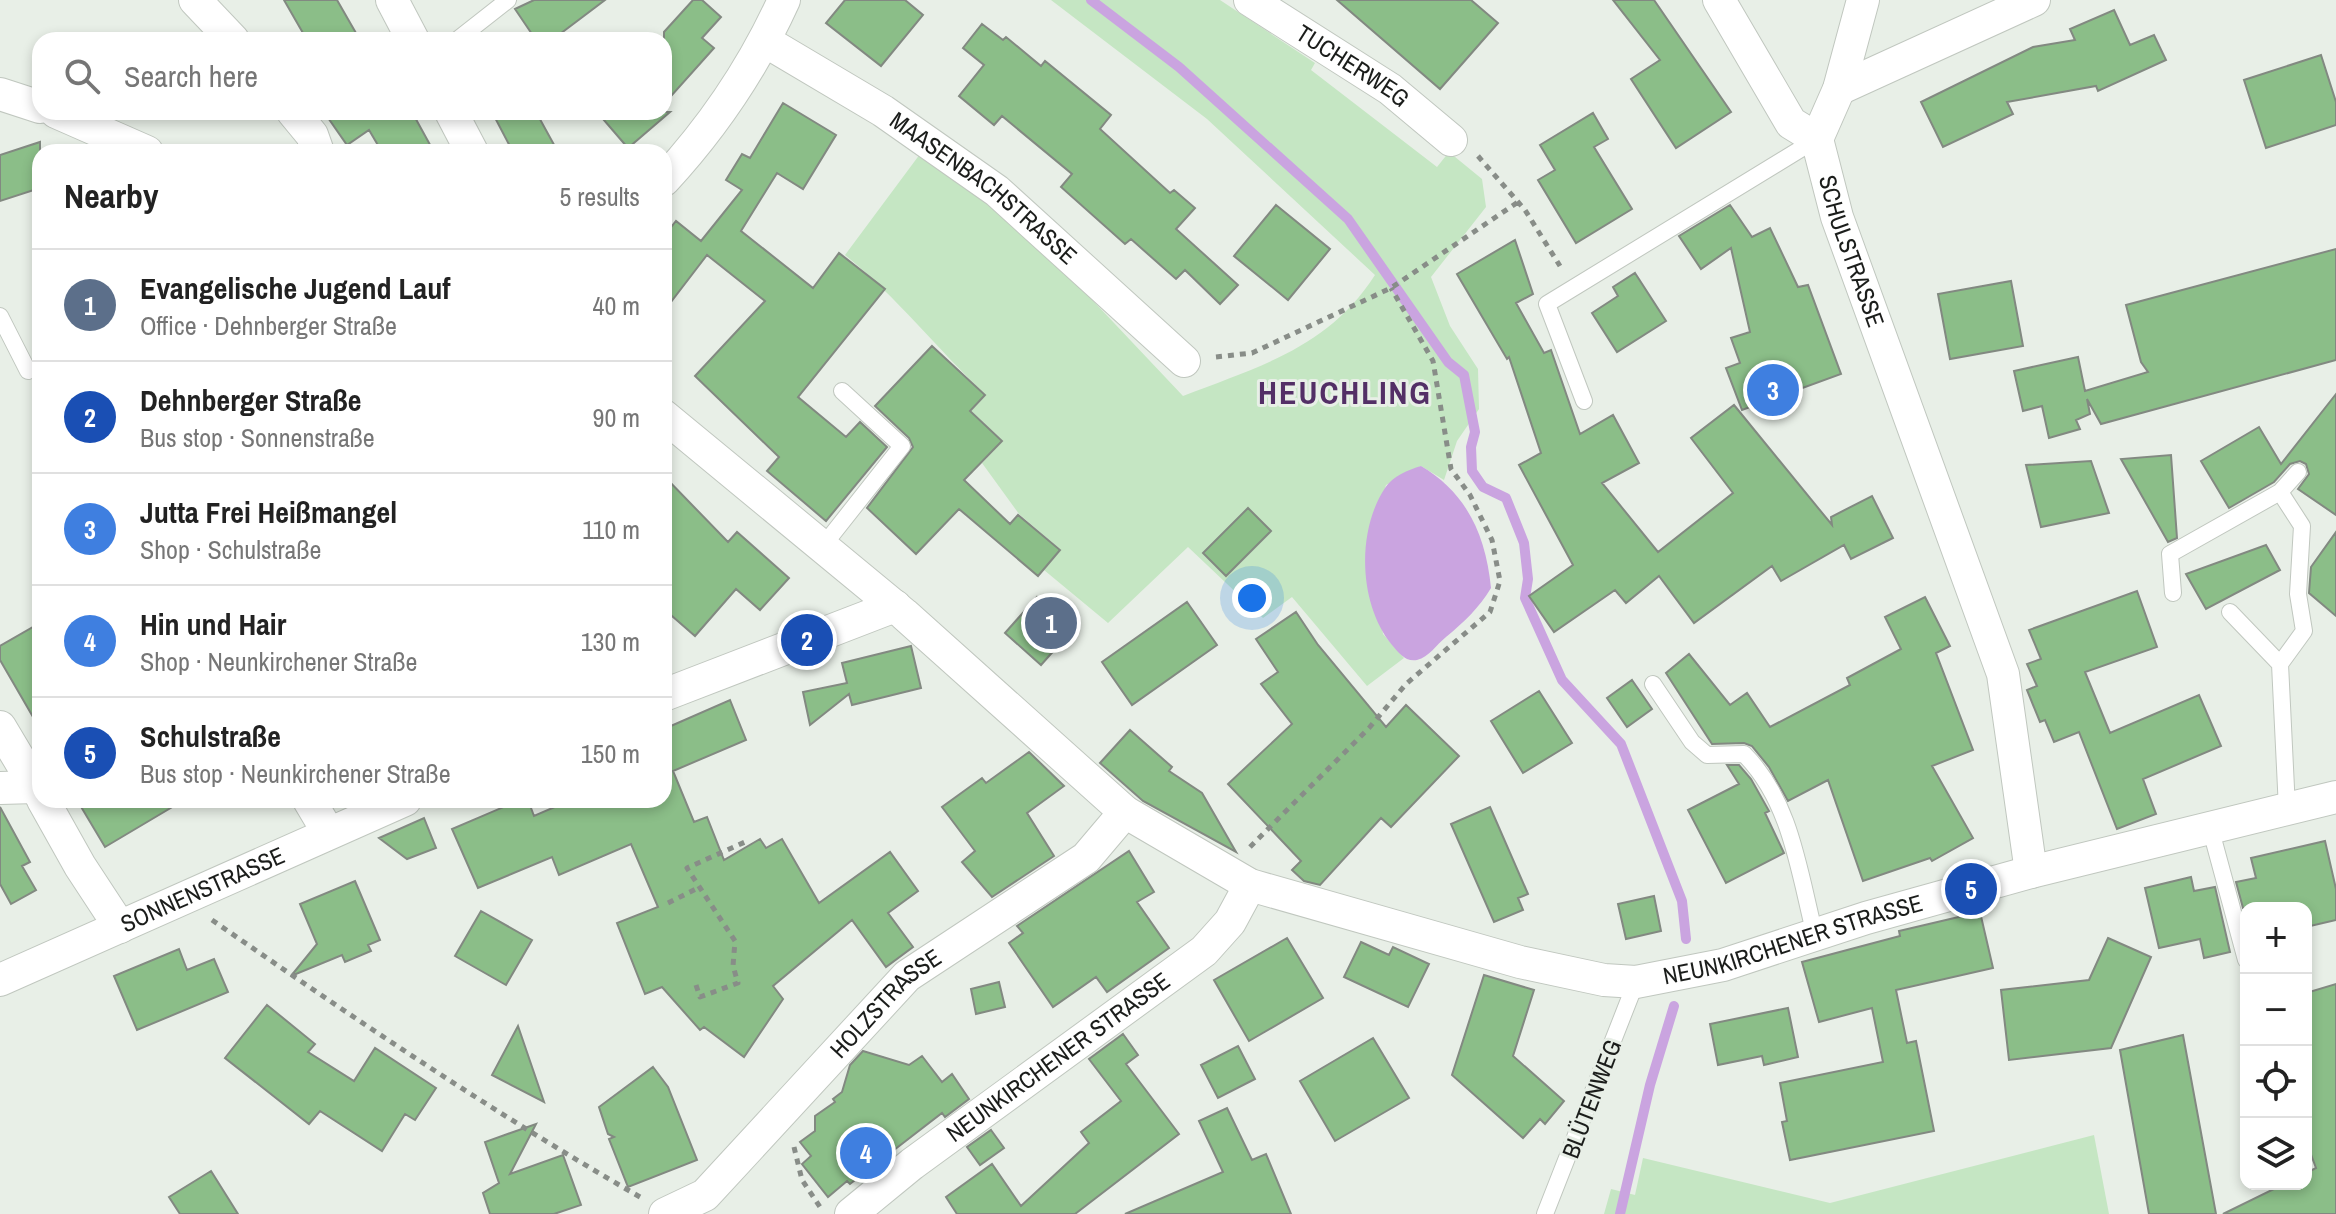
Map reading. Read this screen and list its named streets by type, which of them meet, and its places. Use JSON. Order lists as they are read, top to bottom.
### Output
{
  "streets": {
    "street": [
      "TUCHERWEG",
      "MAASENBACHSTRASSE",
      "SCHULSTRASSE",
      "SONNENSTRASSE",
      "NEUNKIRCHENER STRASSE",
      "HOLZSTRASSE"
    ],
    "lane": ["BLÜTENWEG"]
  },
  "crossings": [
    ["SCHULSTRASSE", "NEUNKIRCHENER STRASSE"],
    ["NEUNKIRCHENER STRASSE", "HOLZSTRASSE"],
    ["NEUNKIRCHENER STRASSE", "BLÜTENWEG"]
  ],
  "districts": ["HEUCHLING"],
  "page": {
    "search": "Search here",
    "heading": ["Nearby", "5 results"],
    "list": [
      {
        "mark": "1",
        "name": "Evangelische Jugend Lauf",
        "note": "Office · Dehnberger Straße",
        "value": "40 m"
      },
      {
        "mark": "2",
        "name": "Dehnberger Straße",
        "note": "Bus stop · Sonnenstraße",
        "value": "90 m"
      },
      {
        "mark": "3",
        "name": "Jutta Frei Heißmangel",
        "note": "Shop · Schulstraße",
        "value": "110 m"
      },
      {
        "mark": "4",
        "name": "Hin und Hair",
        "note": "Shop · Neunkirchener Straße",
        "value": "130 m"
      },
      {
        "mark": "5",
        "name": "Schulstraße",
        "note": "Bus stop · Neunkirchener Straße",
        "value": "150 m"
      }
    ],
    "pins": [
      "3",
      "1",
      "2",
      "5",
      "4"
    ],
    "map_buttons": ["+", "−"]
  }
}
